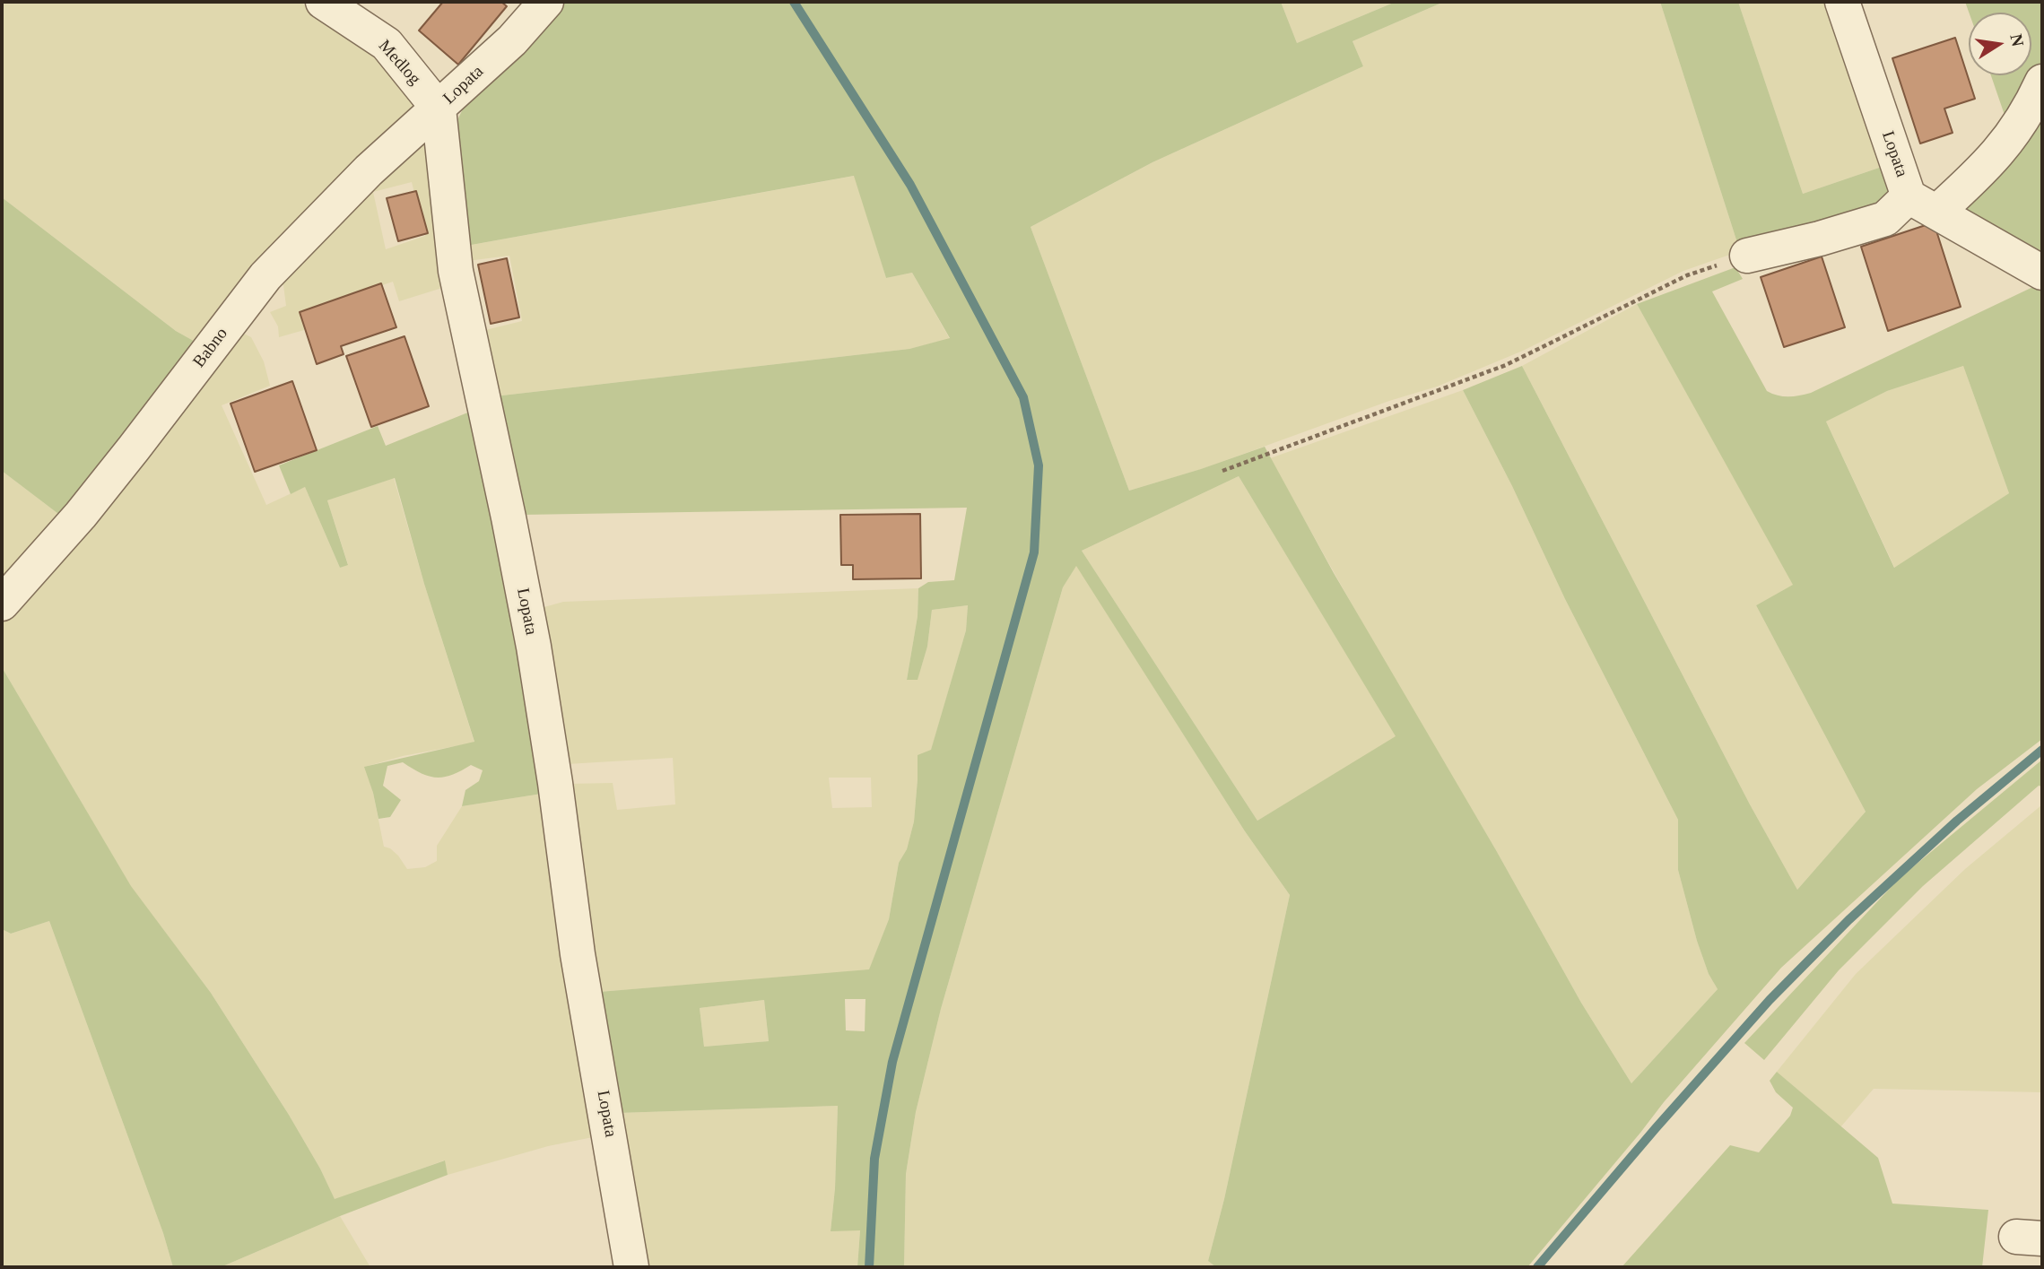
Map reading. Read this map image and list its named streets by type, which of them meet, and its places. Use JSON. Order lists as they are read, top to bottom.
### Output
{
  "streets": {
    "street": ["Medlog", "Lopata", "Babno"]
  },
  "crossings": [
    ["Medlog", "Lopata"],
    ["Medlog", "Babno"],
    ["Lopata", "Babno"]
  ],
  "north": "right"
}
